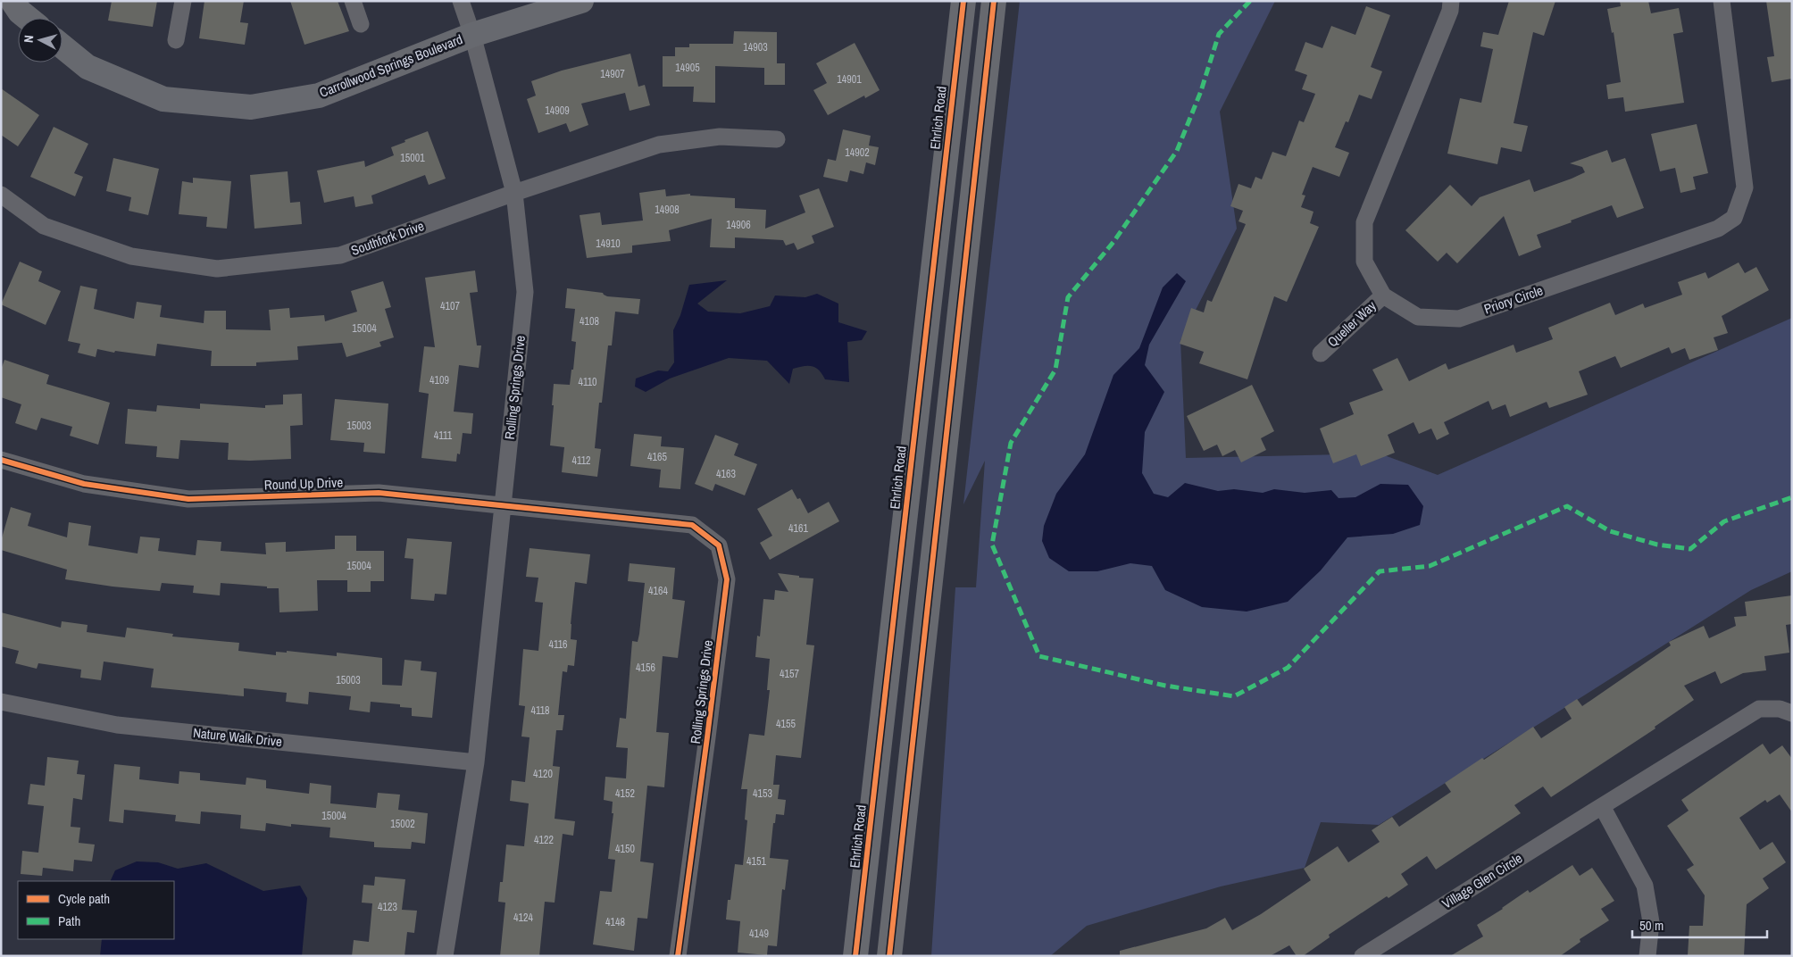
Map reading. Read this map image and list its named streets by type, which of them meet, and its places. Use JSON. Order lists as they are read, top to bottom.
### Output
{
  "streets": {
    "main road": ["Carrollwood Springs Boulevard", "Ehrlich Road"],
    "street": [
      "Southfork Drive",
      "Priory Circle",
      "Queller Way",
      "Rolling Springs Drive",
      "Round Up Drive",
      "Nature Walk Drive",
      "Village Glen Circle"
    ]
  },
  "crossings": [
    ["Carrollwood Springs Boulevard", "Rolling Springs Drive"],
    ["Southfork Drive", "Rolling Springs Drive"],
    ["Priory Circle", "Queller Way"],
    ["Rolling Springs Drive", "Round Up Drive"],
    ["Rolling Springs Drive", "Nature Walk Drive"]
  ],
  "house_numbers": [
    "14903",
    "14905",
    "14907",
    "14901",
    "14909",
    "14902",
    "15001",
    "14908",
    "14906",
    "14910",
    "4107",
    "4108",
    "15004",
    "4109",
    "4110",
    "15003",
    "4111",
    "4165",
    "4112",
    "4163",
    "4161",
    "15004",
    "4164",
    "4116",
    "4156",
    "4157",
    "15003",
    "4118",
    "4155",
    "4120",
    "4152",
    "4153",
    "15004",
    "15002",
    "4122",
    "4150",
    "4151",
    "4123",
    "4124",
    "4148",
    "4149"
  ],
  "legend": ["Cycle path", "Path"],
  "scale_bar": "50 m",
  "north": "left"
}
